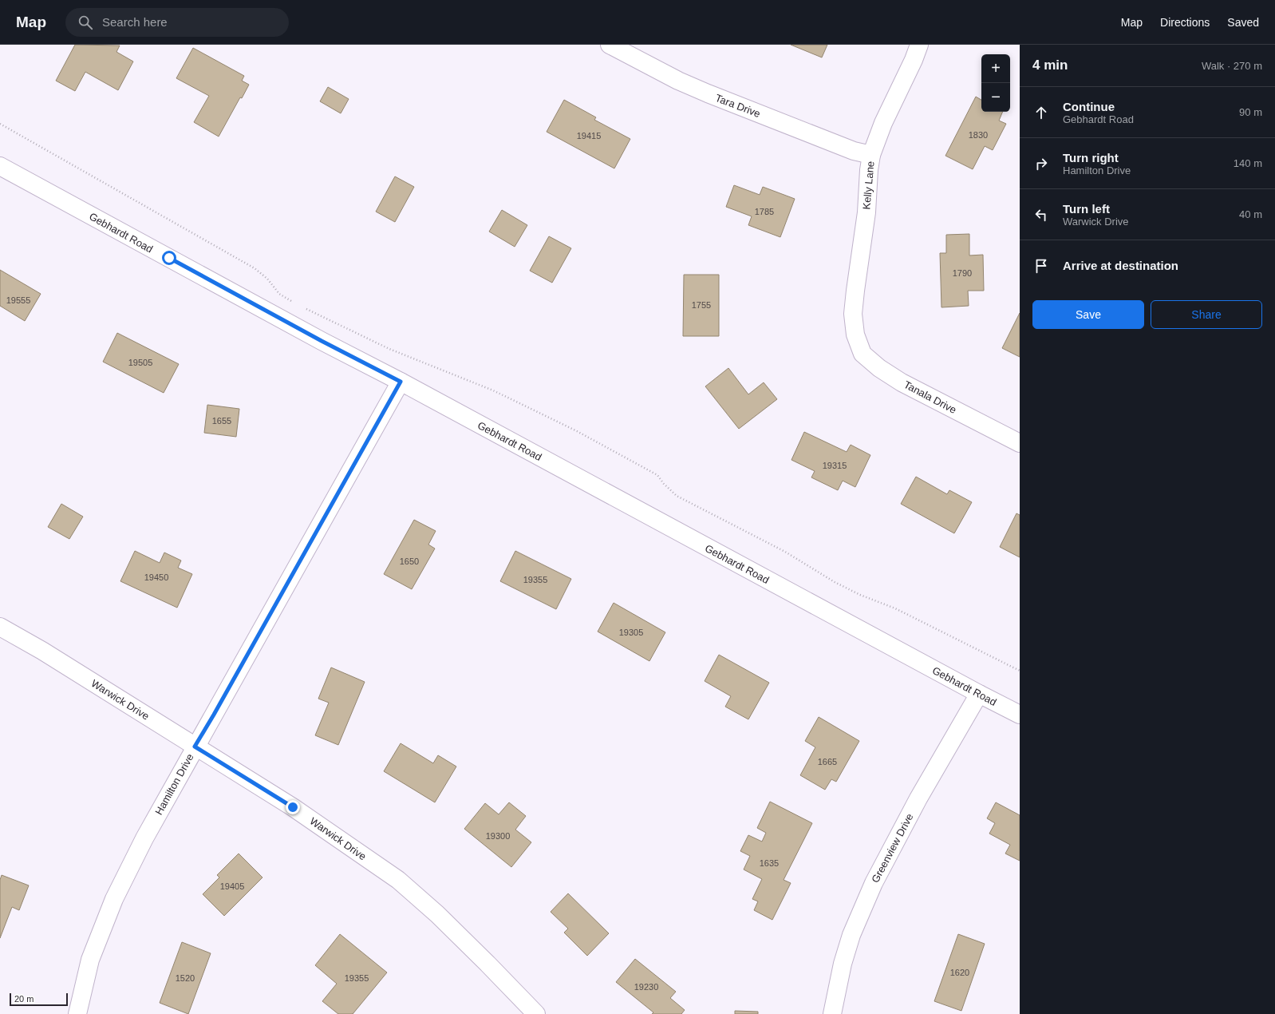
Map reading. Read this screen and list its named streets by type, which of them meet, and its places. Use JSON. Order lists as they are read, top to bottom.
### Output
{
  "streets": {
    "street": [
      "Tara Drive",
      "Kelly Lane",
      "Gebhardt Road",
      "Tanala Drive",
      "Warwick Drive",
      "Hamilton Drive",
      "Greenview Drive"
    ]
  },
  "crossings": [
    ["Tara Drive", "Kelly Lane"],
    ["Kelly Lane", "Tanala Drive"],
    ["Gebhardt Road", "Hamilton Drive"],
    ["Gebhardt Road", "Greenview Drive"],
    ["Warwick Drive", "Hamilton Drive"]
  ],
  "house_numbers": [
    "1830",
    "19415",
    "1785",
    "1790",
    "19555",
    "1755",
    "19505",
    "1655",
    "19315",
    "1650",
    "19450",
    "19355",
    "19305",
    "1665",
    "19300",
    "1635",
    "19405",
    "1620",
    "1520",
    "19355",
    "19230"
  ],
  "scale_bar": "20 m",
  "page": {
    "header": "Map",
    "search": "Search here",
    "nav": ["Map", "Directions", "Saved"],
    "heading": ["4 min", "Walk · 270 m"],
    "map_buttons": ["+", "−"],
    "list": [
      ["Continue", "Gebhardt Road", "90 m"],
      ["Turn right", "Hamilton Drive", "140 m"],
      ["Turn left", "Warwick Drive", "40 m"],
      "Arrive at destination"
    ],
    "buttons": ["Save", "Share"],
    "scale": "20 m"
  }
}
